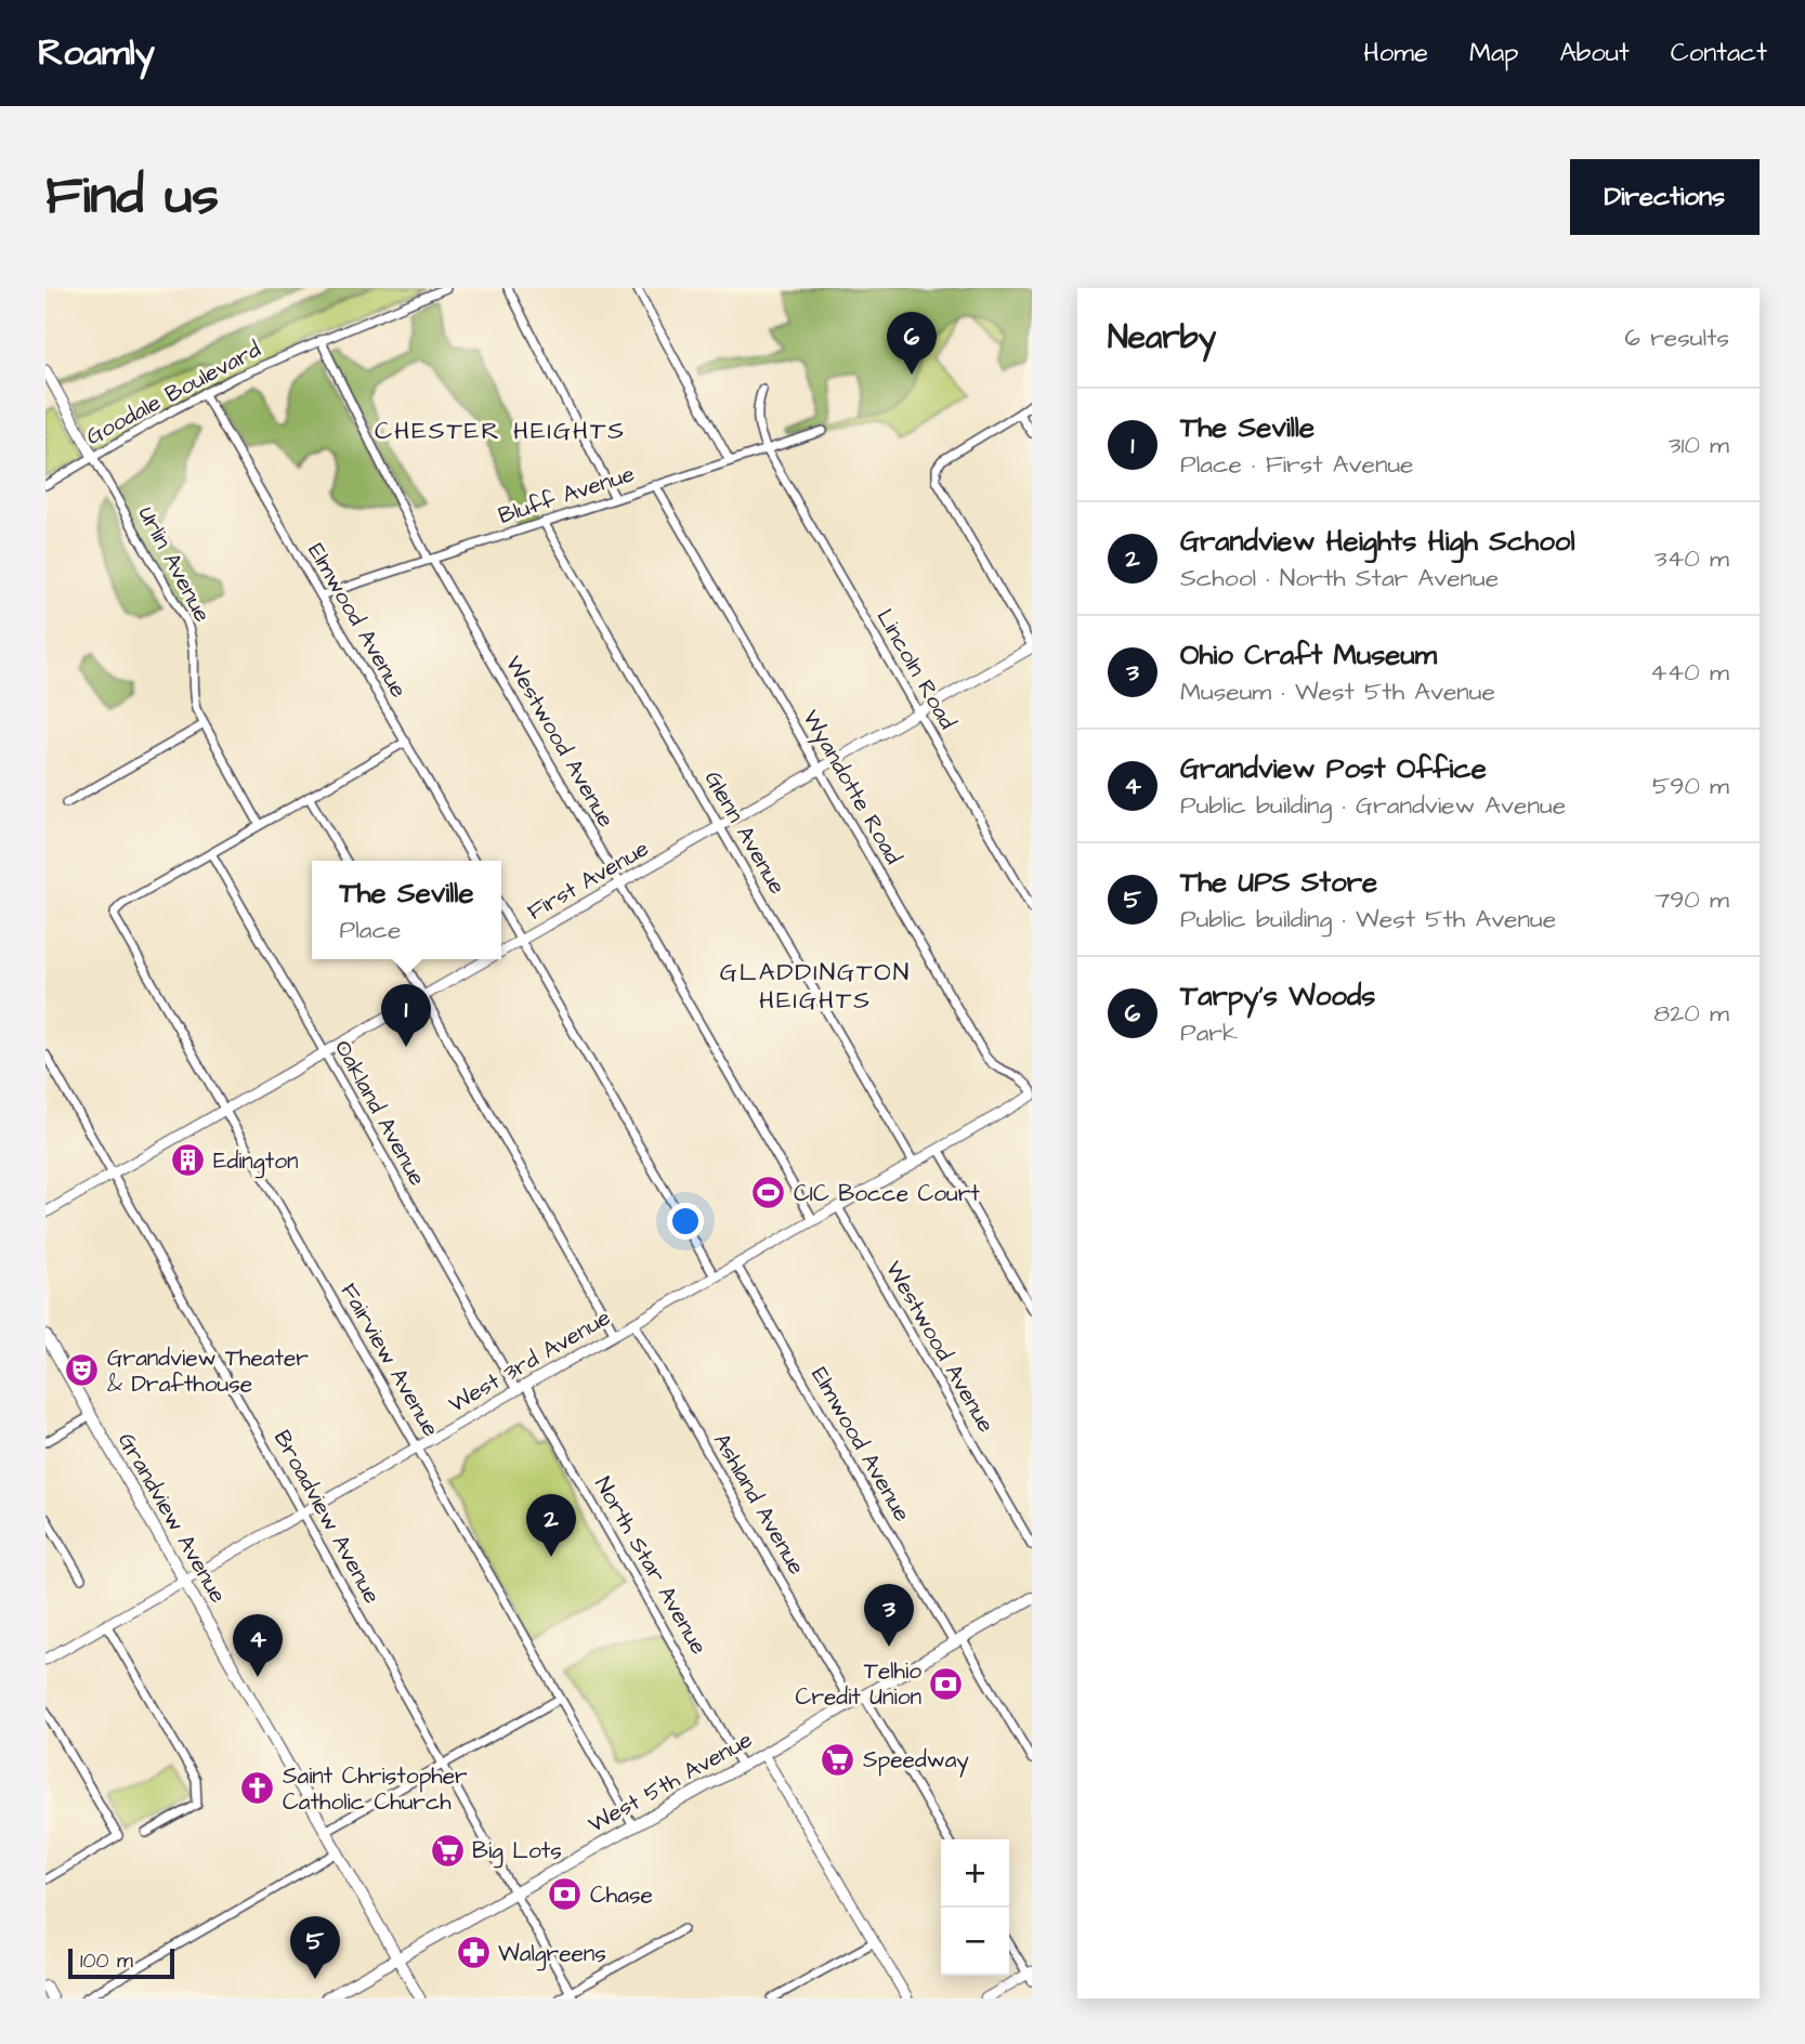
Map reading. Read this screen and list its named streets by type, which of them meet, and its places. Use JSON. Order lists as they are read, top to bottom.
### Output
{
  "streets": {
    "main road": ["Grandview Avenue", "West 5th Avenue"],
    "street": [
      "Goodale Boulevard",
      "Bluff Avenue",
      "Urlin Avenue",
      "Elmwood Avenue",
      "Lincoln Road",
      "Westwood Avenue",
      "Wyandotte Road",
      "Glenn Avenue",
      "First Avenue",
      "Oakland Avenue",
      "Fairview Avenue",
      "West 3rd Avenue",
      "Ashland Avenue",
      "Broadview Avenue",
      "North Star Avenue"
    ]
  },
  "crossings": [
    ["Goodale Boulevard", "Urlin Avenue"],
    ["Goodale Boulevard", "Elmwood Avenue"],
    ["Goodale Boulevard", "Westwood Avenue"],
    ["Bluff Avenue", "Elmwood Avenue"],
    ["Bluff Avenue", "Lincoln Road"],
    ["Bluff Avenue", "Westwood Avenue"],
    ["Bluff Avenue", "Wyandotte Road"],
    ["Bluff Avenue", "Glenn Avenue"],
    ["Elmwood Avenue", "West 3rd Avenue"],
    ["Elmwood Avenue", "West 5th Avenue"],
    ["Lincoln Road", "First Avenue"],
    ["Westwood Avenue", "First Avenue"],
    ["Westwood Avenue", "West 3rd Avenue"],
    ["Wyandotte Road", "First Avenue"],
    ["Wyandotte Road", "West 3rd Avenue"],
    ["Glenn Avenue", "First Avenue"],
    ["Glenn Avenue", "West 3rd Avenue"],
    ["First Avenue", "Oakland Avenue"],
    ["First Avenue", "Fairview Avenue"],
    ["First Avenue", "Broadview Avenue"],
    ["Oakland Avenue", "Fairview Avenue"],
    ["Oakland Avenue", "West 3rd Avenue"],
    ["Oakland Avenue", "North Star Avenue"],
    ["Fairview Avenue", "West 3rd Avenue"],
    ["Fairview Avenue", "West 5th Avenue"],
    ["West 3rd Avenue", "Ashland Avenue"],
    ["West 3rd Avenue", "Broadview Avenue"],
    ["West 3rd Avenue", "Grandview Avenue"],
    ["West 3rd Avenue", "North Star Avenue"],
    ["Ashland Avenue", "West 5th Avenue"],
    ["Broadview Avenue", "West 5th Avenue"],
    ["Grandview Avenue", "West 5th Avenue"],
    ["North Star Avenue", "West 5th Avenue"]
  ],
  "districts": ["CHESTER HEIGHTS", "GLADDINGTON HEIGHTS"],
  "places": {
    "building": ["Edington"],
    "sports": ["CIC Bocce Court"],
    "theatre": ["Grandview Theater & Drafthouse"],
    "bank": ["Telhio Credit Union", "Chase"],
    "supermarket": ["Speedway", "Big Lots"],
    "church": ["Saint Christopher Catholic Church"],
    "pharmacy": ["Walgreens"]
  },
  "scale_bar": "100 m",
  "page": {
    "header": "Roamly",
    "nav": [
      "Home",
      "Map",
      "About",
      "Contact"
    ],
    "buttons": "Directions",
    "title": "Find us",
    "heading": ["Nearby", "6 results"],
    "pins": [
      "6",
      "1",
      "2",
      "3",
      "4",
      "5"
    ],
    "list": [
      {
        "mark": "1",
        "name": "The Seville",
        "note": "Place · First Avenue",
        "value": "310 m"
      },
      {
        "mark": "2",
        "name": "Grandview Heights High School",
        "note": "School · North Star Avenue",
        "value": "340 m"
      },
      {
        "mark": "3",
        "name": "Ohio Craft Museum",
        "note": "Museum · West 5th Avenue",
        "value": "440 m"
      },
      {
        "mark": "4",
        "name": "Grandview Post Office",
        "note": "Public building · Grandview Avenue",
        "value": "590 m"
      },
      {
        "mark": "5",
        "name": "The UPS Store",
        "note": "Public building · West 5th Avenue",
        "value": "790 m"
      },
      {
        "mark": "6",
        "name": "Tarpy's Woods",
        "note": "Park",
        "value": "820 m"
      }
    ],
    "popup": ["The Seville", "Place"],
    "map_buttons": ["+", "−"],
    "scale": "100 m"
  }
}
